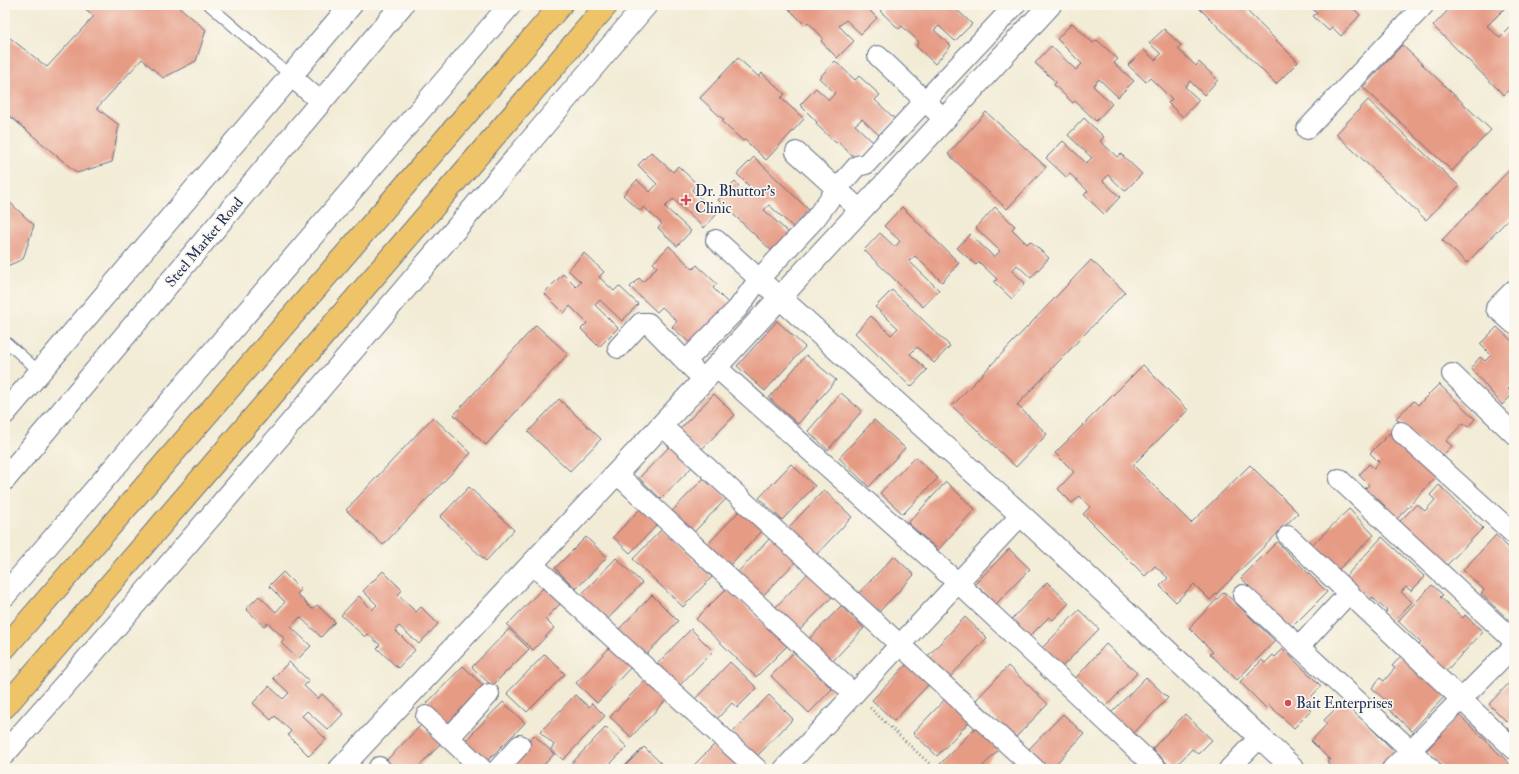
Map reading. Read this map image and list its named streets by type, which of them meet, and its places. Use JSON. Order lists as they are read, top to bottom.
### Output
{
  "streets": {
    "street": ["Steel Market Road"]
  },
  "places": {
    "health": ["Dr. Bhuttor's Clinic"],
    "other": ["Bait Enterprises"]
  }
}
